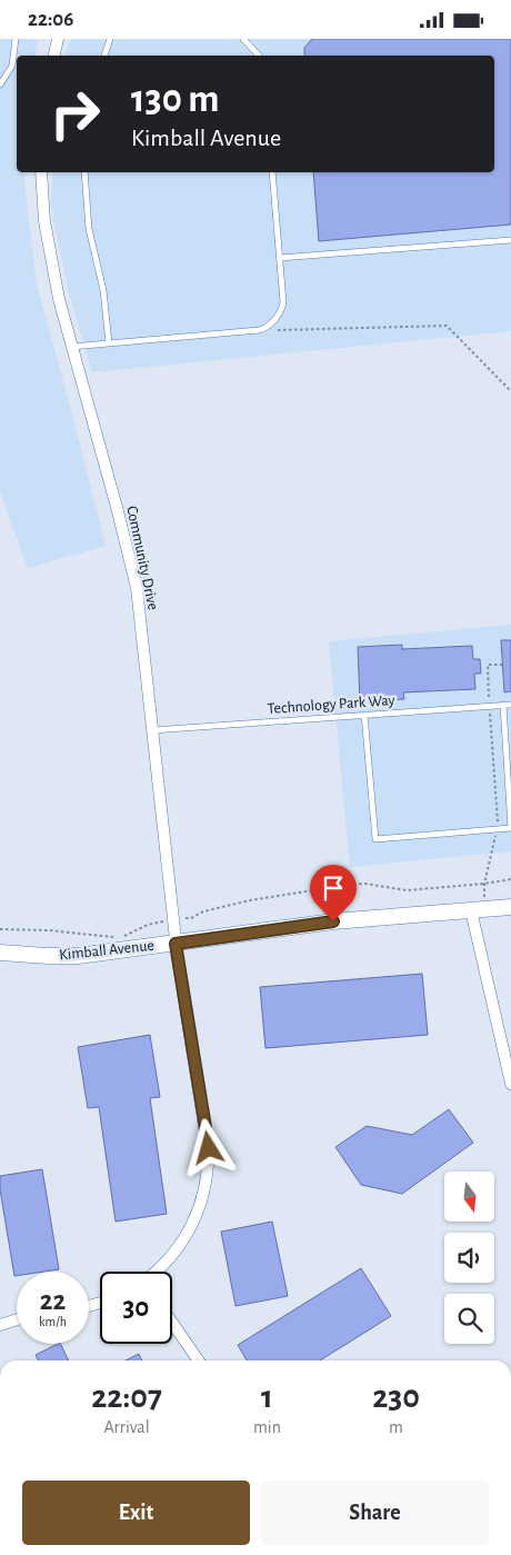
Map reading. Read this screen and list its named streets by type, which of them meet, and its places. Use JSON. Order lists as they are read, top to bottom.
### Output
{
  "streets": {
    "main road": ["Kimball Avenue"],
    "street": ["Community Drive"],
    "lane": ["Technology Park Way"]
  },
  "crossings": [
    ["Community Drive", "Technology Park Way"],
    ["Community Drive", "Kimball Avenue"]
  ],
  "north": "bottom",
  "page": {
    "status": "22:06",
    "turn": ["130 m", "Kimball Avenue"],
    "speed": "22 km/h",
    "limit": "30",
    "eta": [
      "22:07",
      "Arrival",
      "1",
      "min",
      "230",
      "m"
    ],
    "buttons": ["Exit", "Share"]
  }
}
